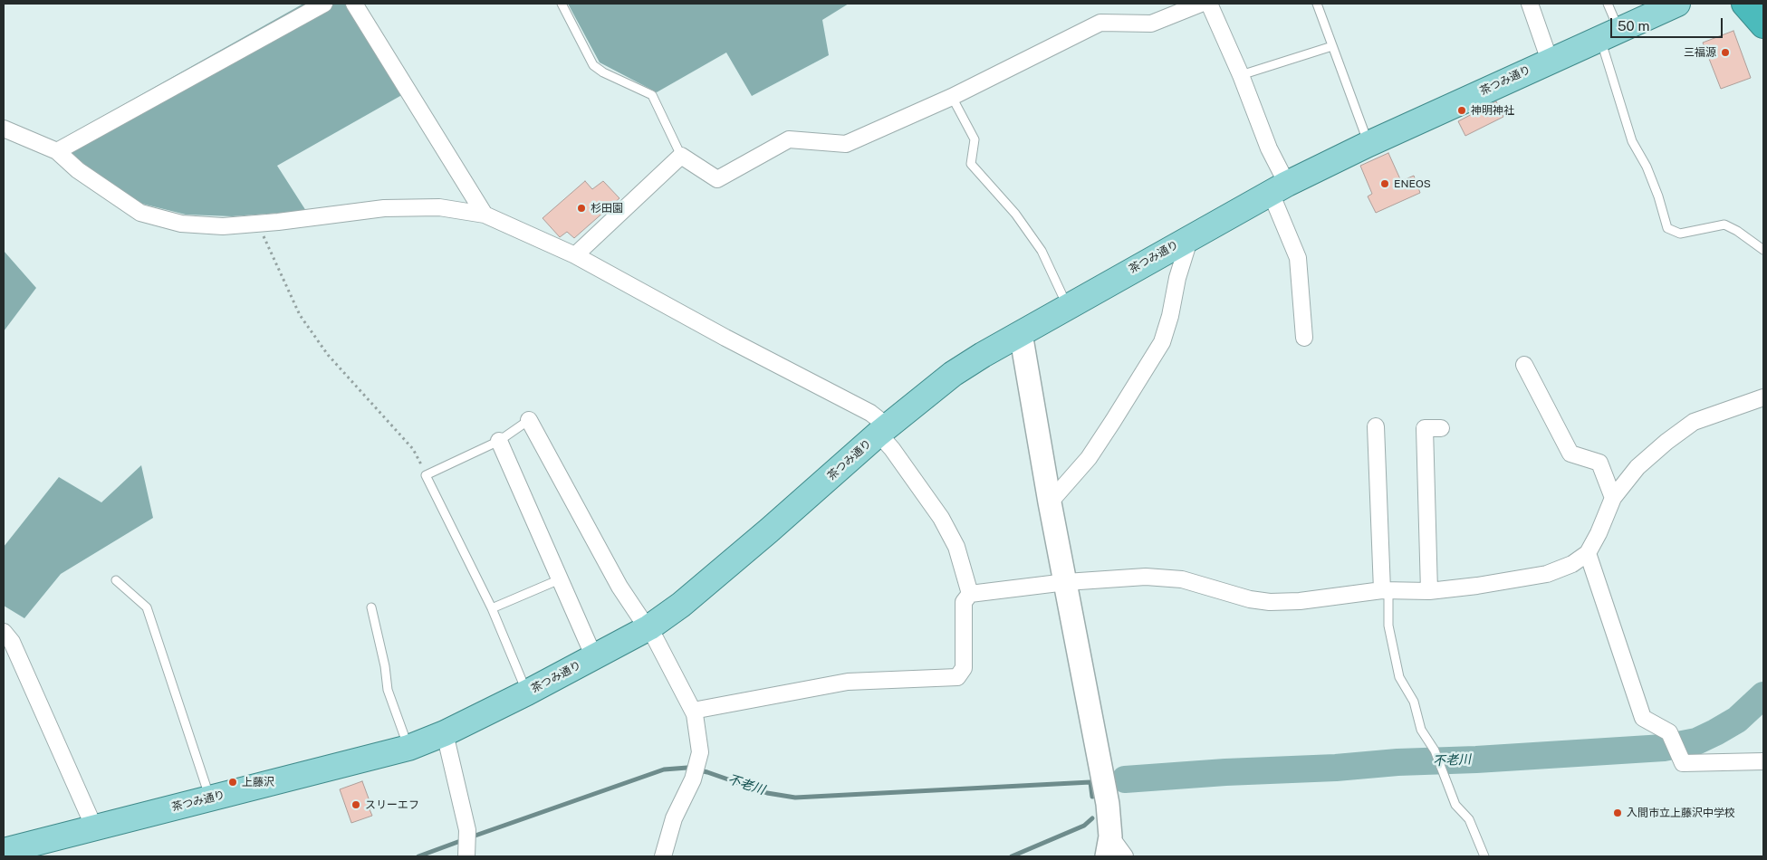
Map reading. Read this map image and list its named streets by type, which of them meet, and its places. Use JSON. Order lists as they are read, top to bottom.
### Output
{
  "streets": {
    "main road": ["茶つみ通り"]
  },
  "water": ["不老川"],
  "places": [
    "三福源",
    "神明神社",
    "ENEOS",
    "杉田園",
    "上藤沢",
    "スリーエフ",
    "入間市立上藤沢中学校"
  ],
  "scale_bar": "50 m"
}
